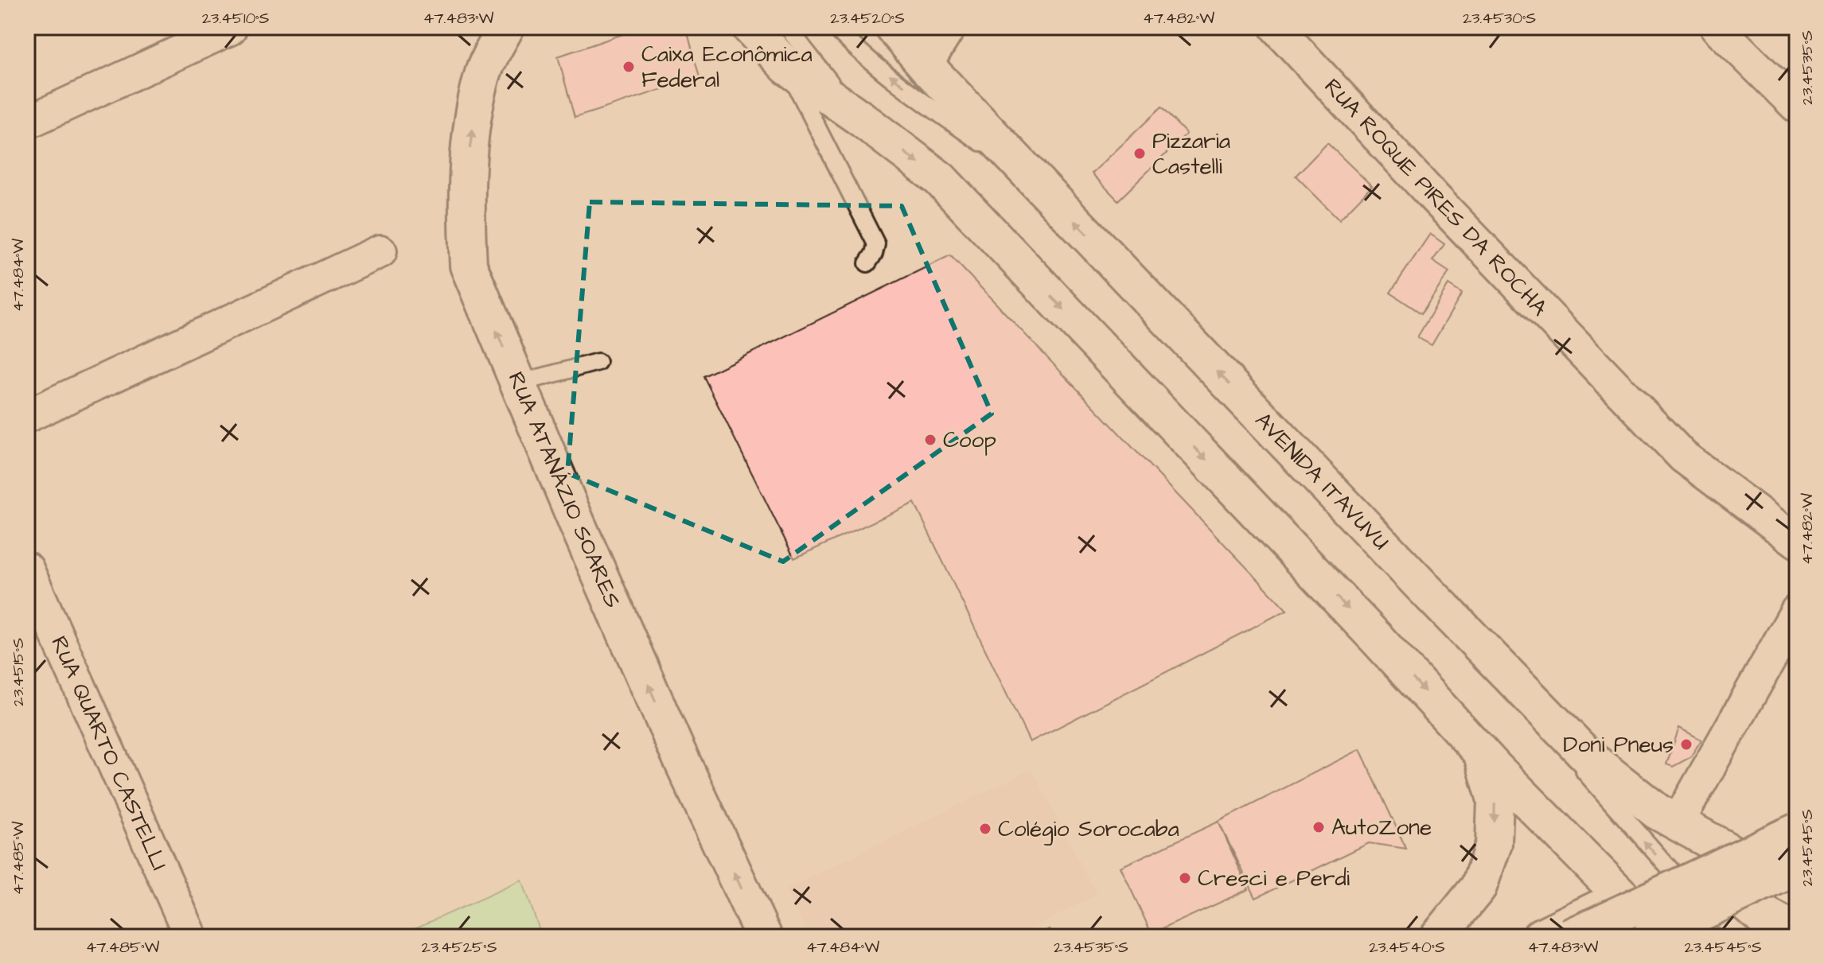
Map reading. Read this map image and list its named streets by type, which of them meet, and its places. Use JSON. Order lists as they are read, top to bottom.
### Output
{
  "streets": {
    "main road": ["AVENIDA ITAVUVU", "RUA ATANÁZIO SOARES"],
    "street": ["RUA ROQUE PIRES DA ROCHA", "RUA QUARTO CASTELLI"]
  },
  "one_way": ["RUA ATANÁZIO SOARES"],
  "places": [
    "Caixa Econômica Federal",
    "Pizzaria Castelli",
    "Coop",
    "Doni Pneus",
    "AutoZone",
    "Colégio Sorocaba",
    "Cresci e Perdi"
  ],
  "coordinates": [
    "23.4510°S",
    "47.483°W",
    "23.4520°S",
    "47.482°W",
    "23.4530°S",
    "23.4535°S",
    "47.484°W",
    "23.4515°S",
    "23.4545°S",
    "47.485°W",
    "23.4525°S",
    "23.4540°S"
  ]
}
